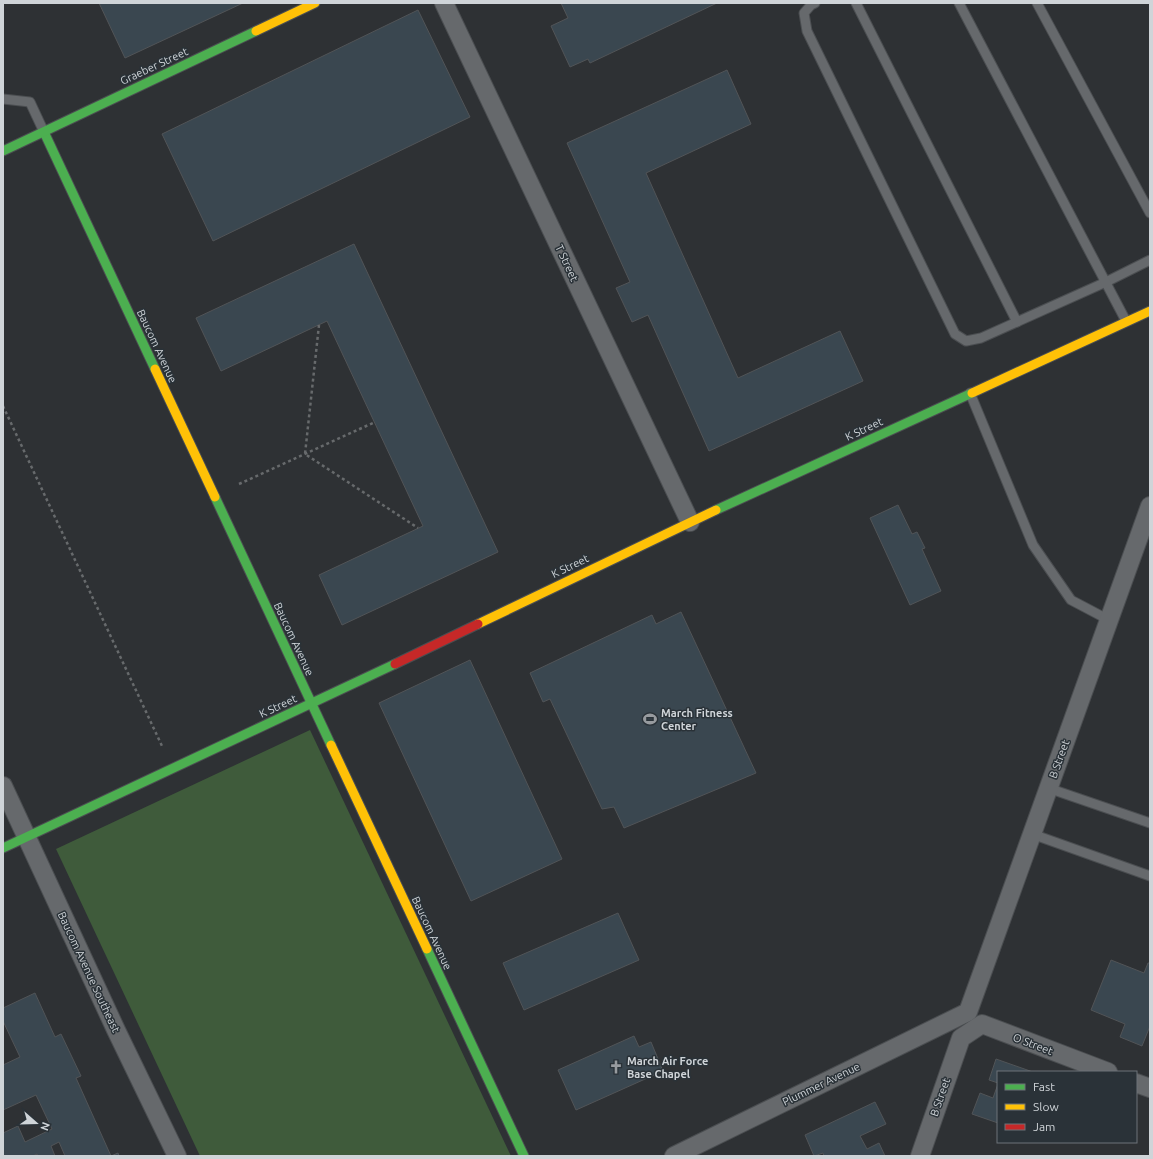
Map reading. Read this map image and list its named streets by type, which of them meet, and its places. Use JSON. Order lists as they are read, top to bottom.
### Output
{
  "streets": {
    "street": [
      "Graeber Street",
      "T Street",
      "Baucom Avenue",
      "K Street",
      "B Street",
      "Baucom Avenue Southeast",
      "O Street",
      "Plummer Avenue"
    ]
  },
  "crossings": [
    ["Graeber Street", "Baucom Avenue"],
    ["T Street", "K Street"],
    ["Baucom Avenue", "K Street"],
    ["K Street", "Baucom Avenue Southeast"],
    ["B Street", "O Street"],
    ["B Street", "Plummer Avenue"]
  ],
  "places": {
    "sports": ["March Fitness Center"],
    "church": ["March Air Force Base Chapel"]
  },
  "legend": ["Fast", "Slow", "Jam"],
  "north": "right"
}
